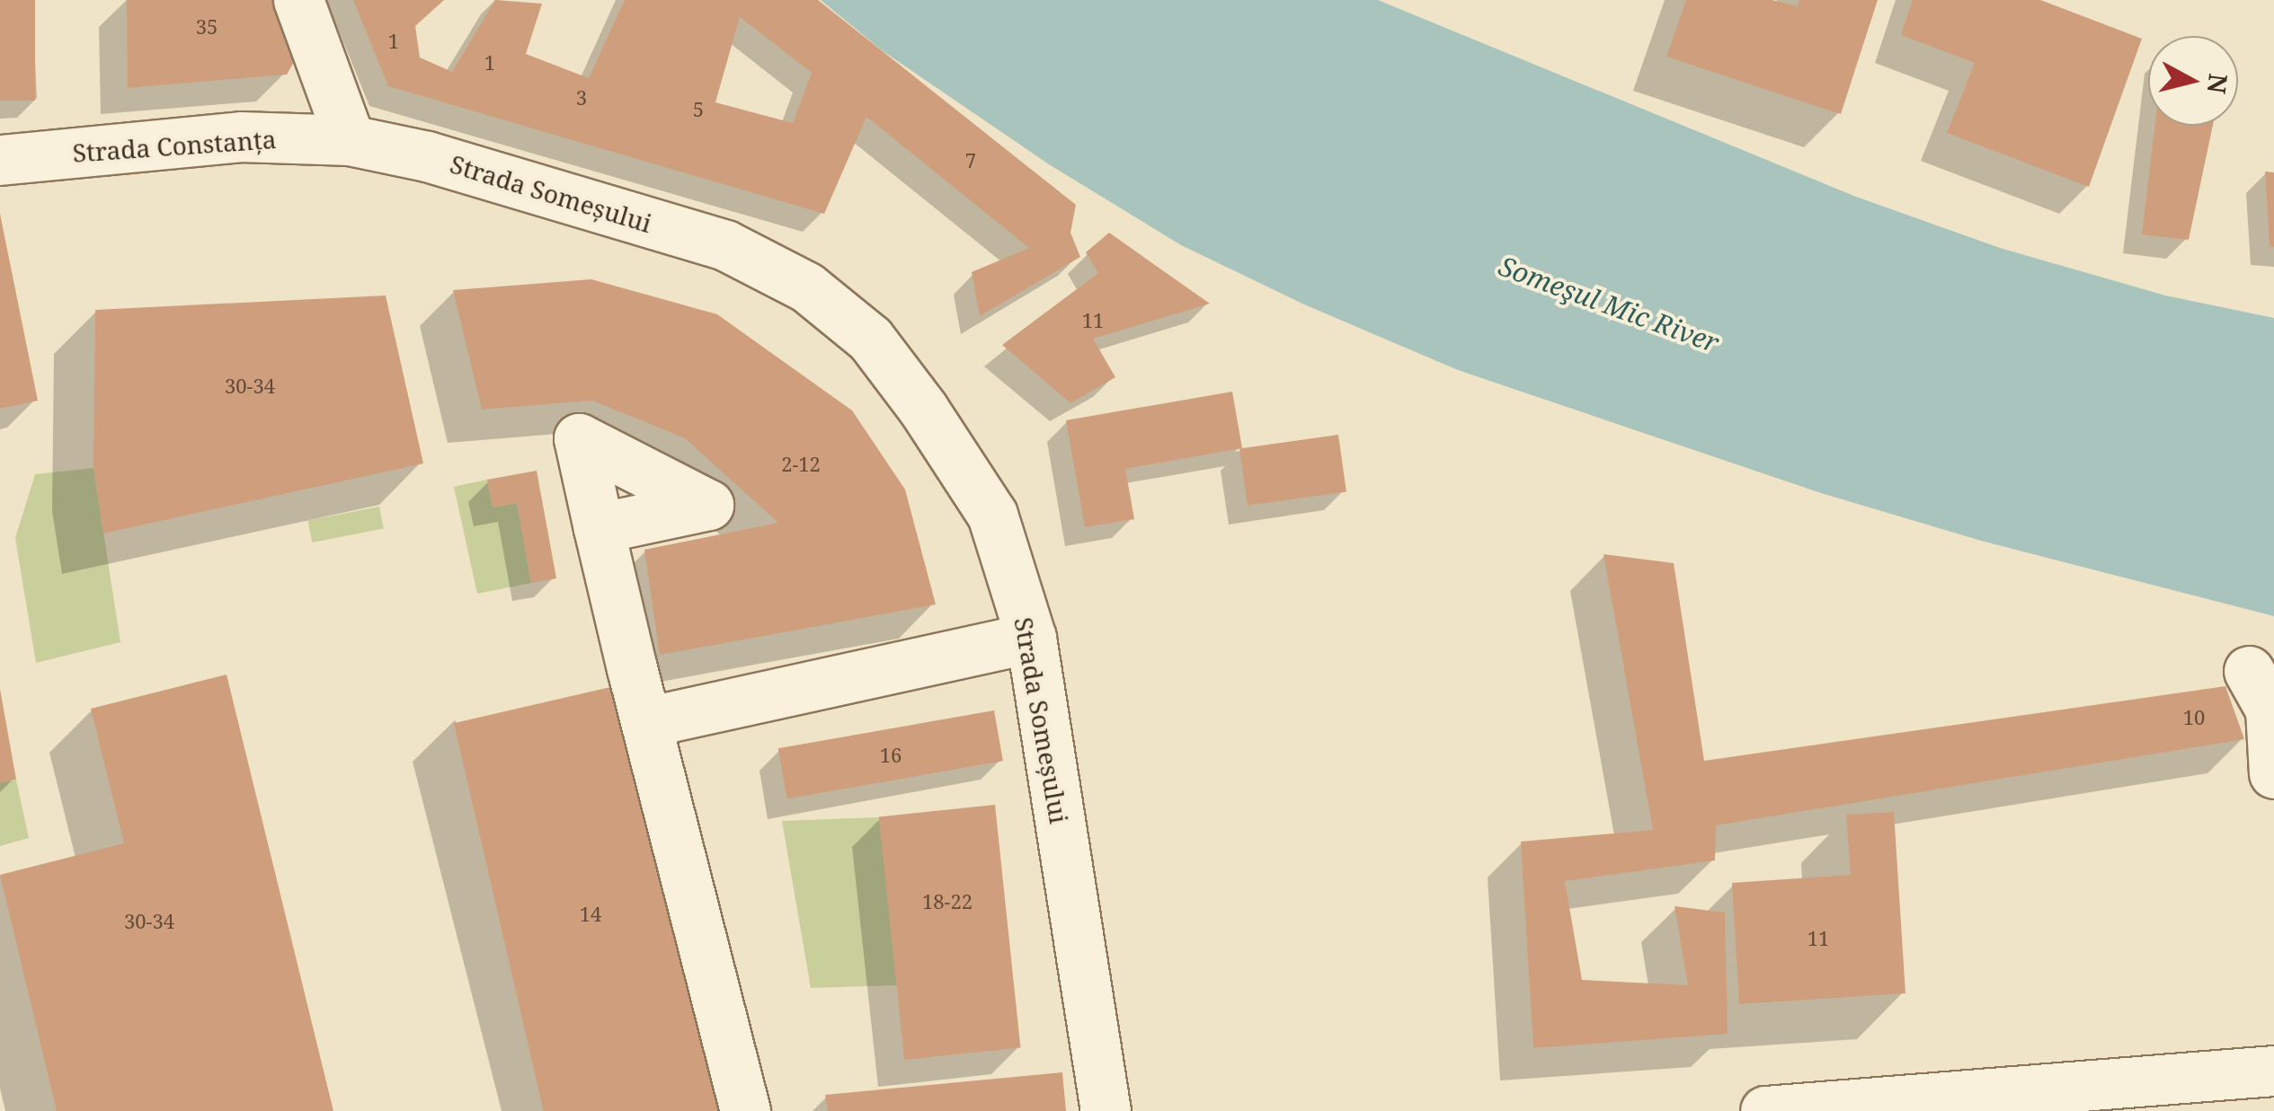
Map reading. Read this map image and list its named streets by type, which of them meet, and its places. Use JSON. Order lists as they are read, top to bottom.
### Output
{
  "streets": {
    "street": ["Strada Constanța", "Strada Someșului"]
  },
  "crossings": [
    ["Strada Constanța", "Strada Someșului"]
  ],
  "water": ["Someşul Mic River"],
  "house_numbers": [
    "35",
    "1",
    "1",
    "3",
    "5",
    "7",
    "11",
    "30-34",
    "2-12",
    "10",
    "16",
    "18-22",
    "14",
    "30-34",
    "11"
  ],
  "north": "right"
}
